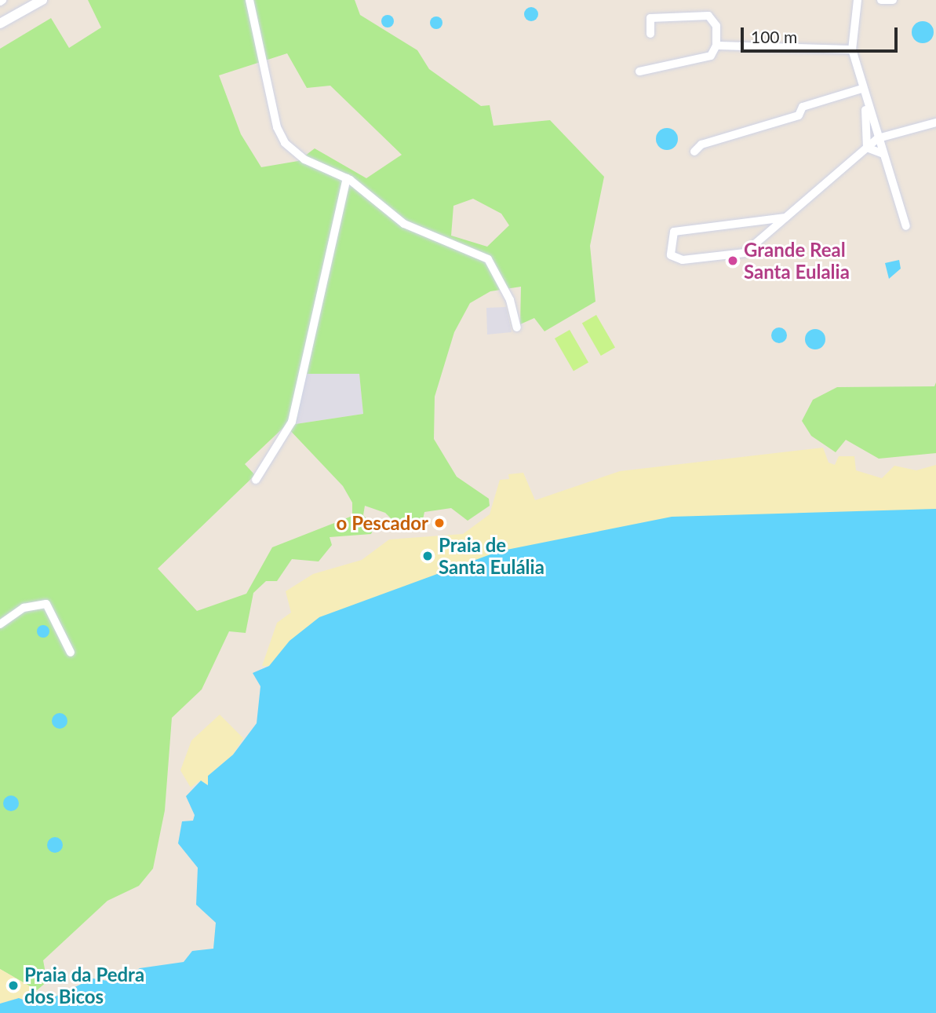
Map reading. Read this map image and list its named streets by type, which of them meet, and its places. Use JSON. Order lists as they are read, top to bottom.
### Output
{
  "places": [
    "Grande Real Santa Eulalia",
    "o Pescador",
    "Praia de Santa Eulália",
    "Praia da Pedra dos Bicos"
  ],
  "scale_bar": "100 m"
}
